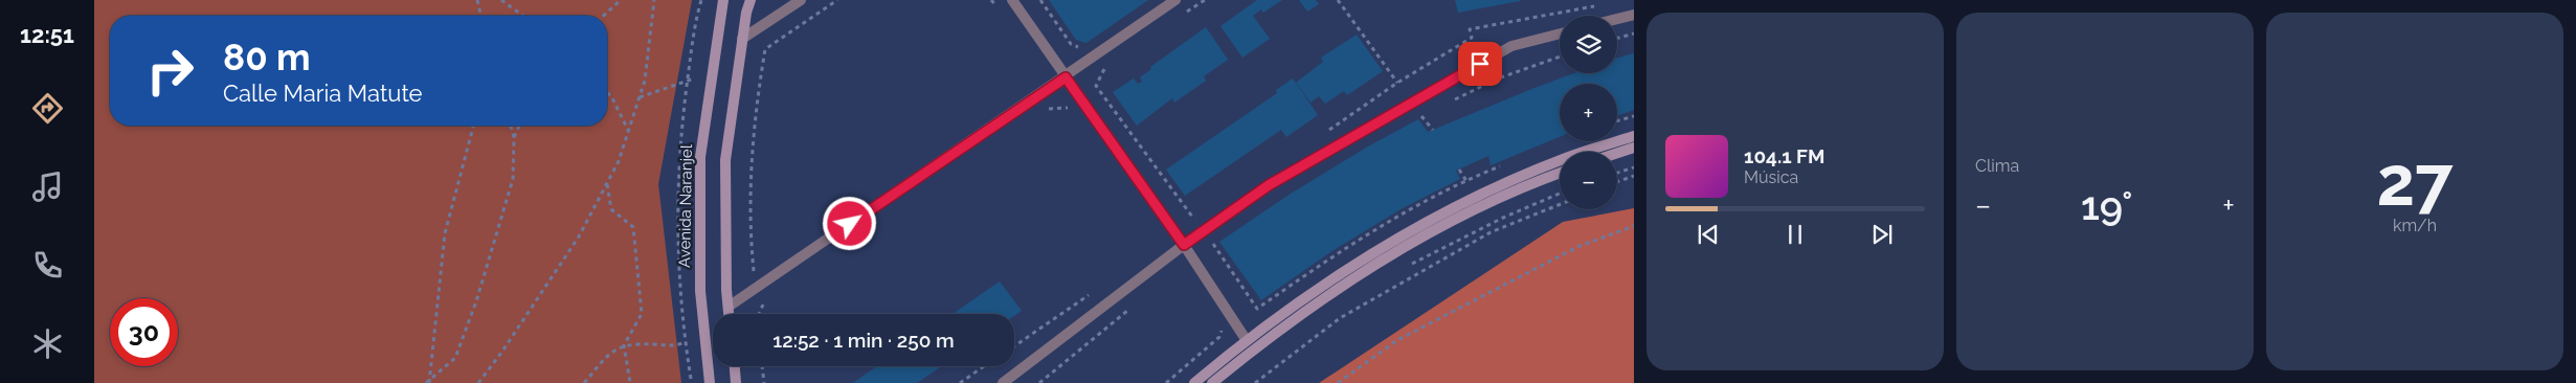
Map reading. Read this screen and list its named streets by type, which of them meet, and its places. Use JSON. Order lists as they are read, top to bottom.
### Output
{
  "streets": {
    "street": ["Avenida Naranjel"]
  },
  "page": {
    "tabs": "12:51",
    "tile": [
      "Clima",
      ["27", "km/h"]
    ],
    "map_buttons": ["+", "−"],
    "turn": ["80 m", "Calle Maria Matute"],
    "song": ["104.1 FM", "Música"],
    "heat": ["−", "19°", "+"],
    "limit": "30",
    "trip": "12:52 · 1 min · 250 m"
  }
}
